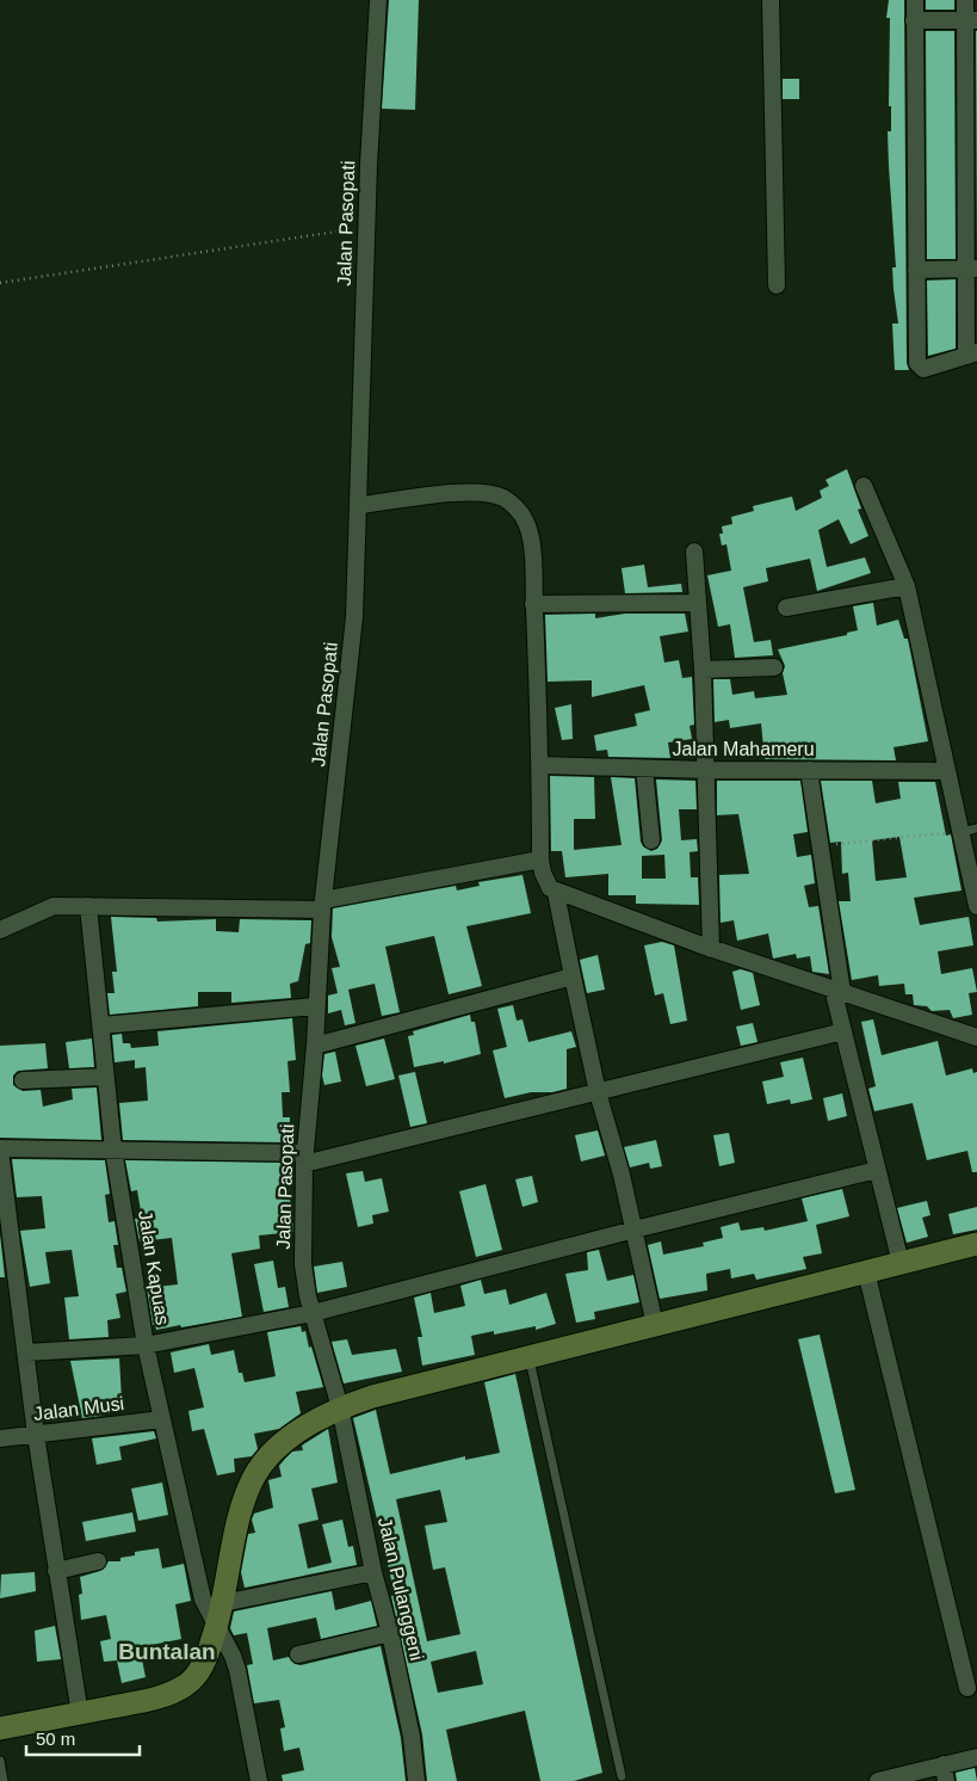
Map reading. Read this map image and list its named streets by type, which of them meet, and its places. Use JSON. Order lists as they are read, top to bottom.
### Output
{
  "streets": {
    "street": [
      "Jalan Pasopati",
      "Jalan Mahameru",
      "Jalan Kapuas",
      "Jalan Musi",
      "Jalan Pulanggeni"
    ]
  },
  "crossings": [
    ["Jalan Pasopati", "Jalan Pulanggeni"],
    ["Jalan Kapuas", "Jalan Musi"]
  ],
  "districts": ["Buntalan"],
  "scale_bar": "50 m"
}
